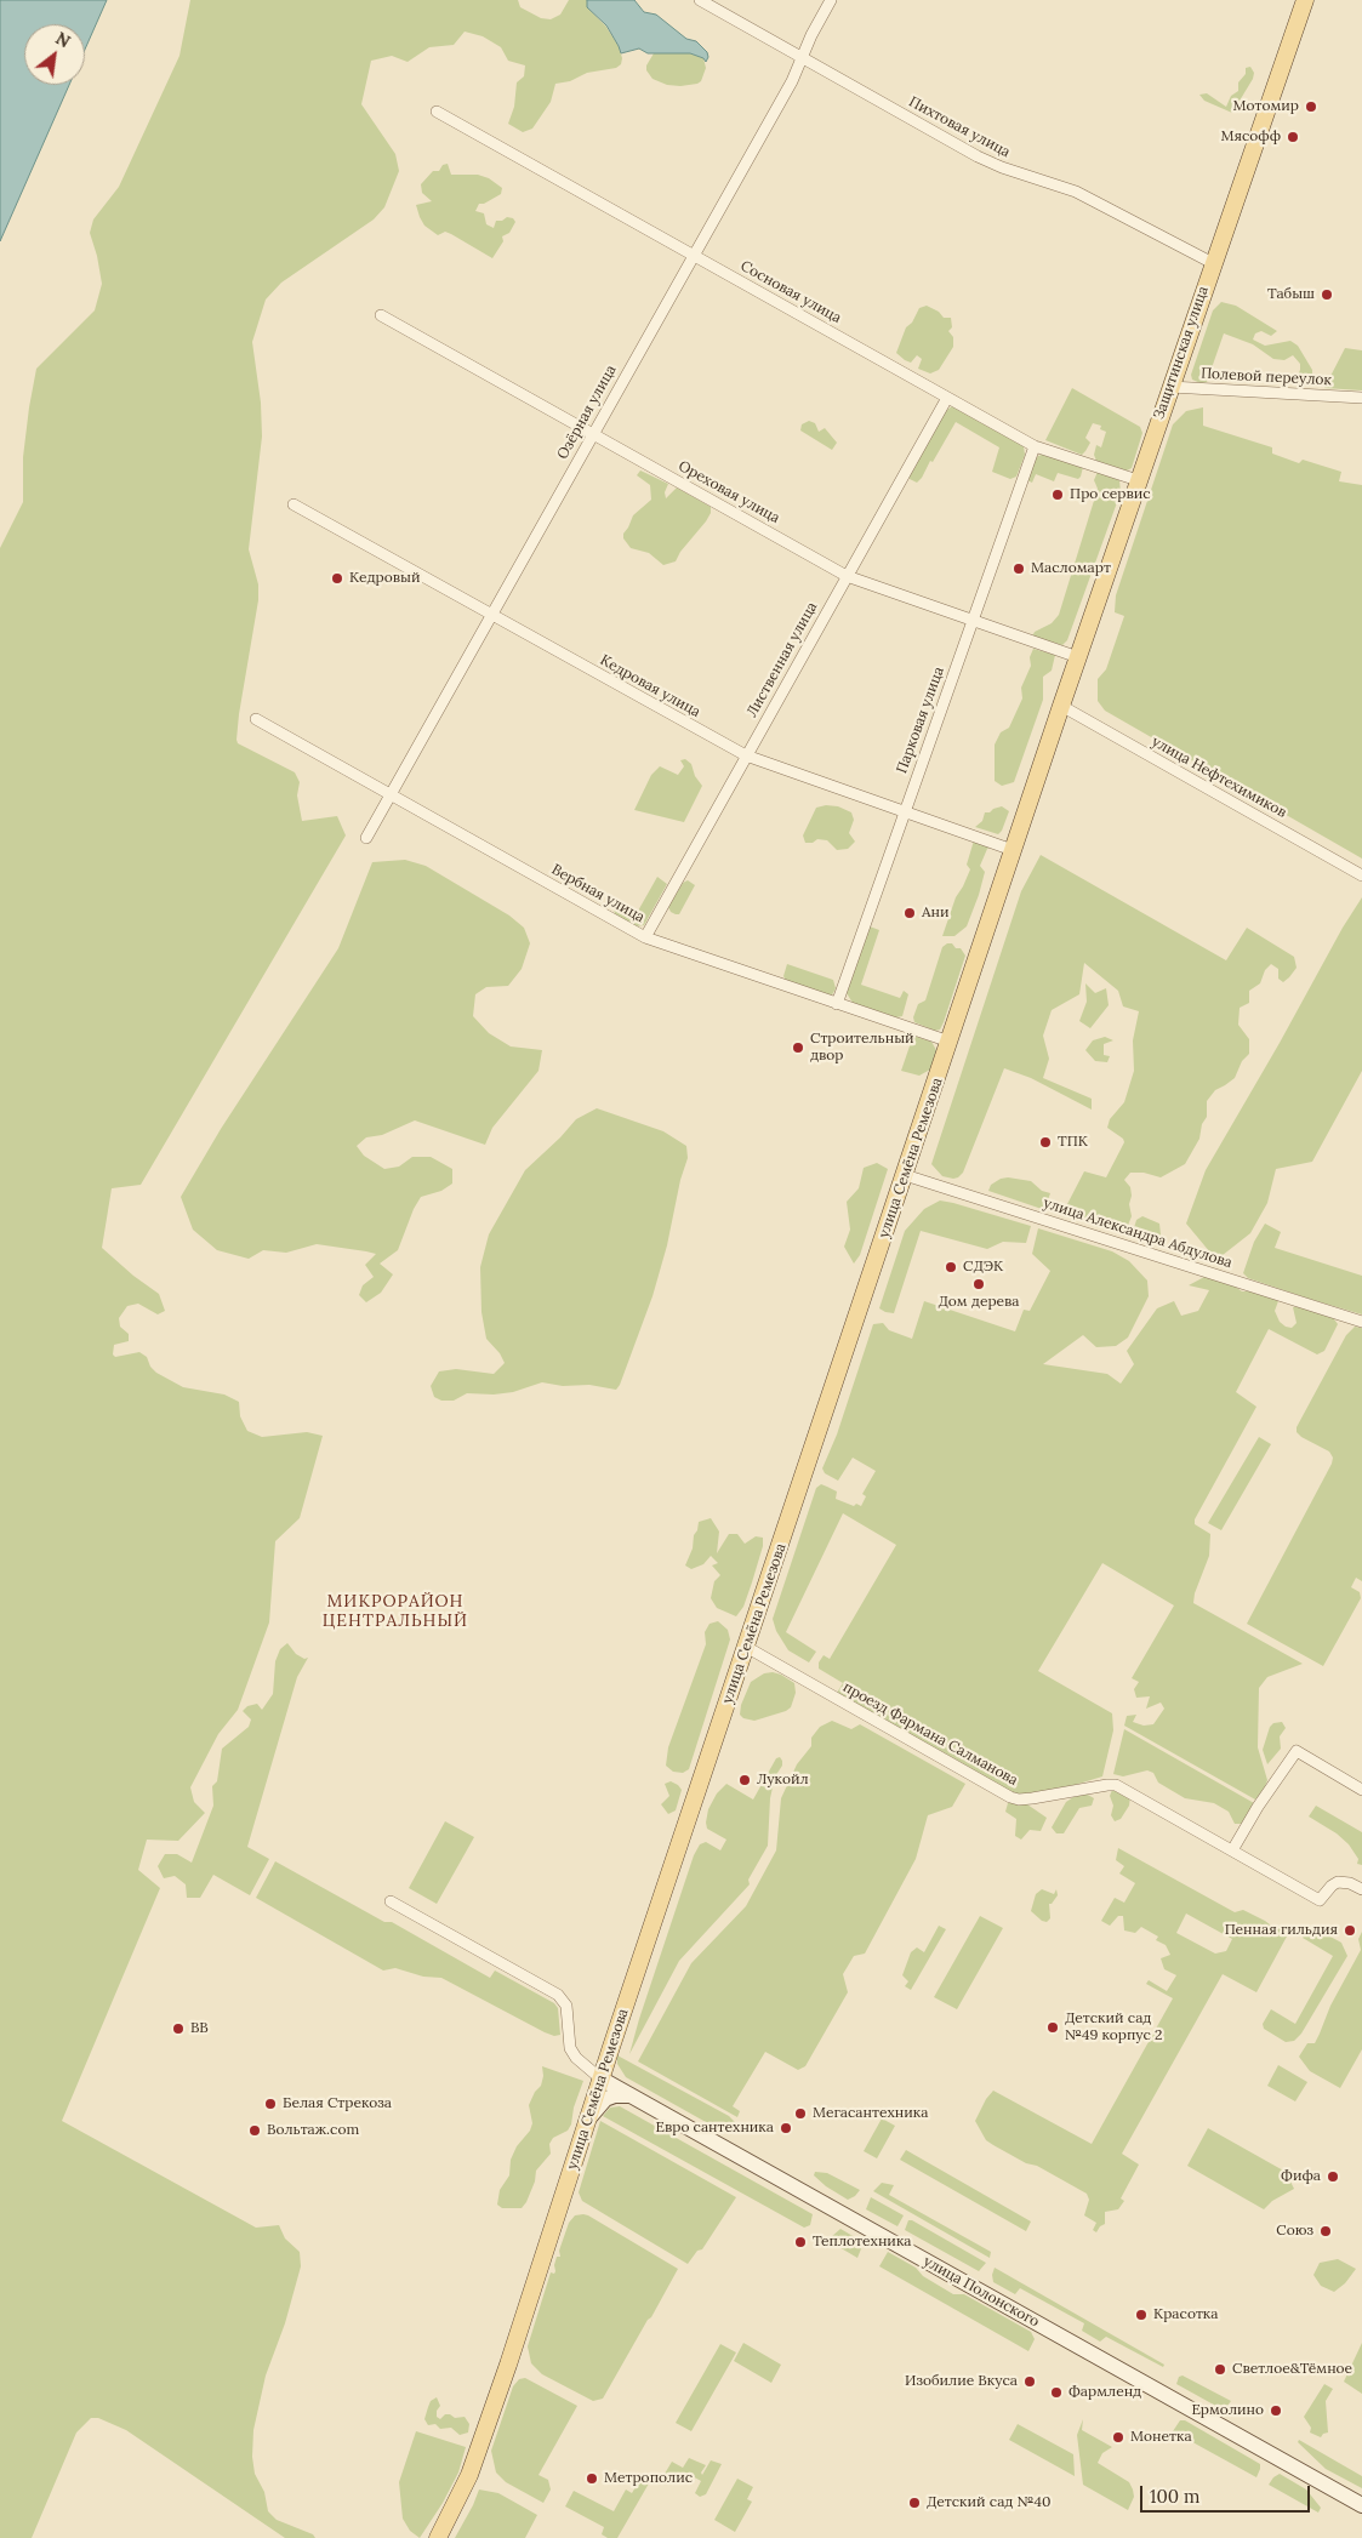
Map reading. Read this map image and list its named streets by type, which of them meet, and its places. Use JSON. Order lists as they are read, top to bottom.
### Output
{
  "streets": {
    "main road": ["Защитинская улица", "улица Семёна Ремезова", "улица Полонского"],
    "street": [
      "Пихтовая улица",
      "Сосновая улица",
      "Полевой переулок",
      "Озёрная улица",
      "Ореховая улица",
      "Лиственная улица",
      "Кедровая улица",
      "Парковая улица",
      "улица Нефтехимиков",
      "Вербная улица",
      "улица Александра Абдулова",
      "проезд Фармана Салманова"
    ]
  },
  "crossings": [
    ["Пихтовая улица", "Защитинская улица"],
    ["Пихтовая улица", "Озёрная улица"],
    ["Сосновая улица", "Защитинская улица"],
    ["Сосновая улица", "Озёрная улица"],
    ["Сосновая улица", "Лиственная улица"],
    ["Сосновая улица", "Парковая улица"],
    ["Защитинская улица", "Полевой переулок"],
    ["Защитинская улица", "Ореховая улица"],
    ["Защитинская улица", "улица Нефтехимиков"],
    ["Защитинская улица", "улица Семёна Ремезова"],
    ["Озёрная улица", "Ореховая улица"],
    ["Озёрная улица", "Кедровая улица"],
    ["Озёрная улица", "Вербная улица"],
    ["Ореховая улица", "Лиственная улица"],
    ["Ореховая улица", "Парковая улица"],
    ["Лиственная улица", "Кедровая улица"],
    ["Лиственная улица", "Вербная улица"],
    ["Кедровая улица", "Парковая улица"],
    ["Кедровая улица", "улица Семёна Ремезова"],
    ["Парковая улица", "Вербная улица"],
    ["улица Нефтехимиков", "улица Семёна Ремезова"],
    ["Вербная улица", "улица Семёна Ремезова"],
    ["улица Семёна Ремезова", "улица Александра Абдулова"],
    ["улица Семёна Ремезова", "проезд Фармана Салманова"],
    ["улица Семёна Ремезова", "улица Полонского"]
  ],
  "districts": ["МИКРОРАЙОН ЦЕНТРАЛЬНЫЙ"],
  "places": [
    "Мотомир",
    "Мясофф",
    "Табыш",
    "Про сервис",
    "Масломарт",
    "Кедровый",
    "Ани",
    "Строительный двор",
    "ТПК",
    "СДЭК",
    "Дом дерева",
    "Лукойл",
    "Пенная гильдия",
    "Детский сад №49 корпус 2",
    "BB",
    "Белая Стрекоза",
    "Мегасантехника",
    "Евро сантехника",
    "Вольтаж.com",
    "Фифа",
    "Союз",
    "Теплотехника",
    "Красотка",
    "Светлое&Тёмное",
    "Изобилие Вкуса",
    "Фармленд",
    "Ермолино",
    "Монетка",
    "Метрополис",
    "Детский сад №40"
  ],
  "scale_bar": "100 m",
  "north": "top right"
}
